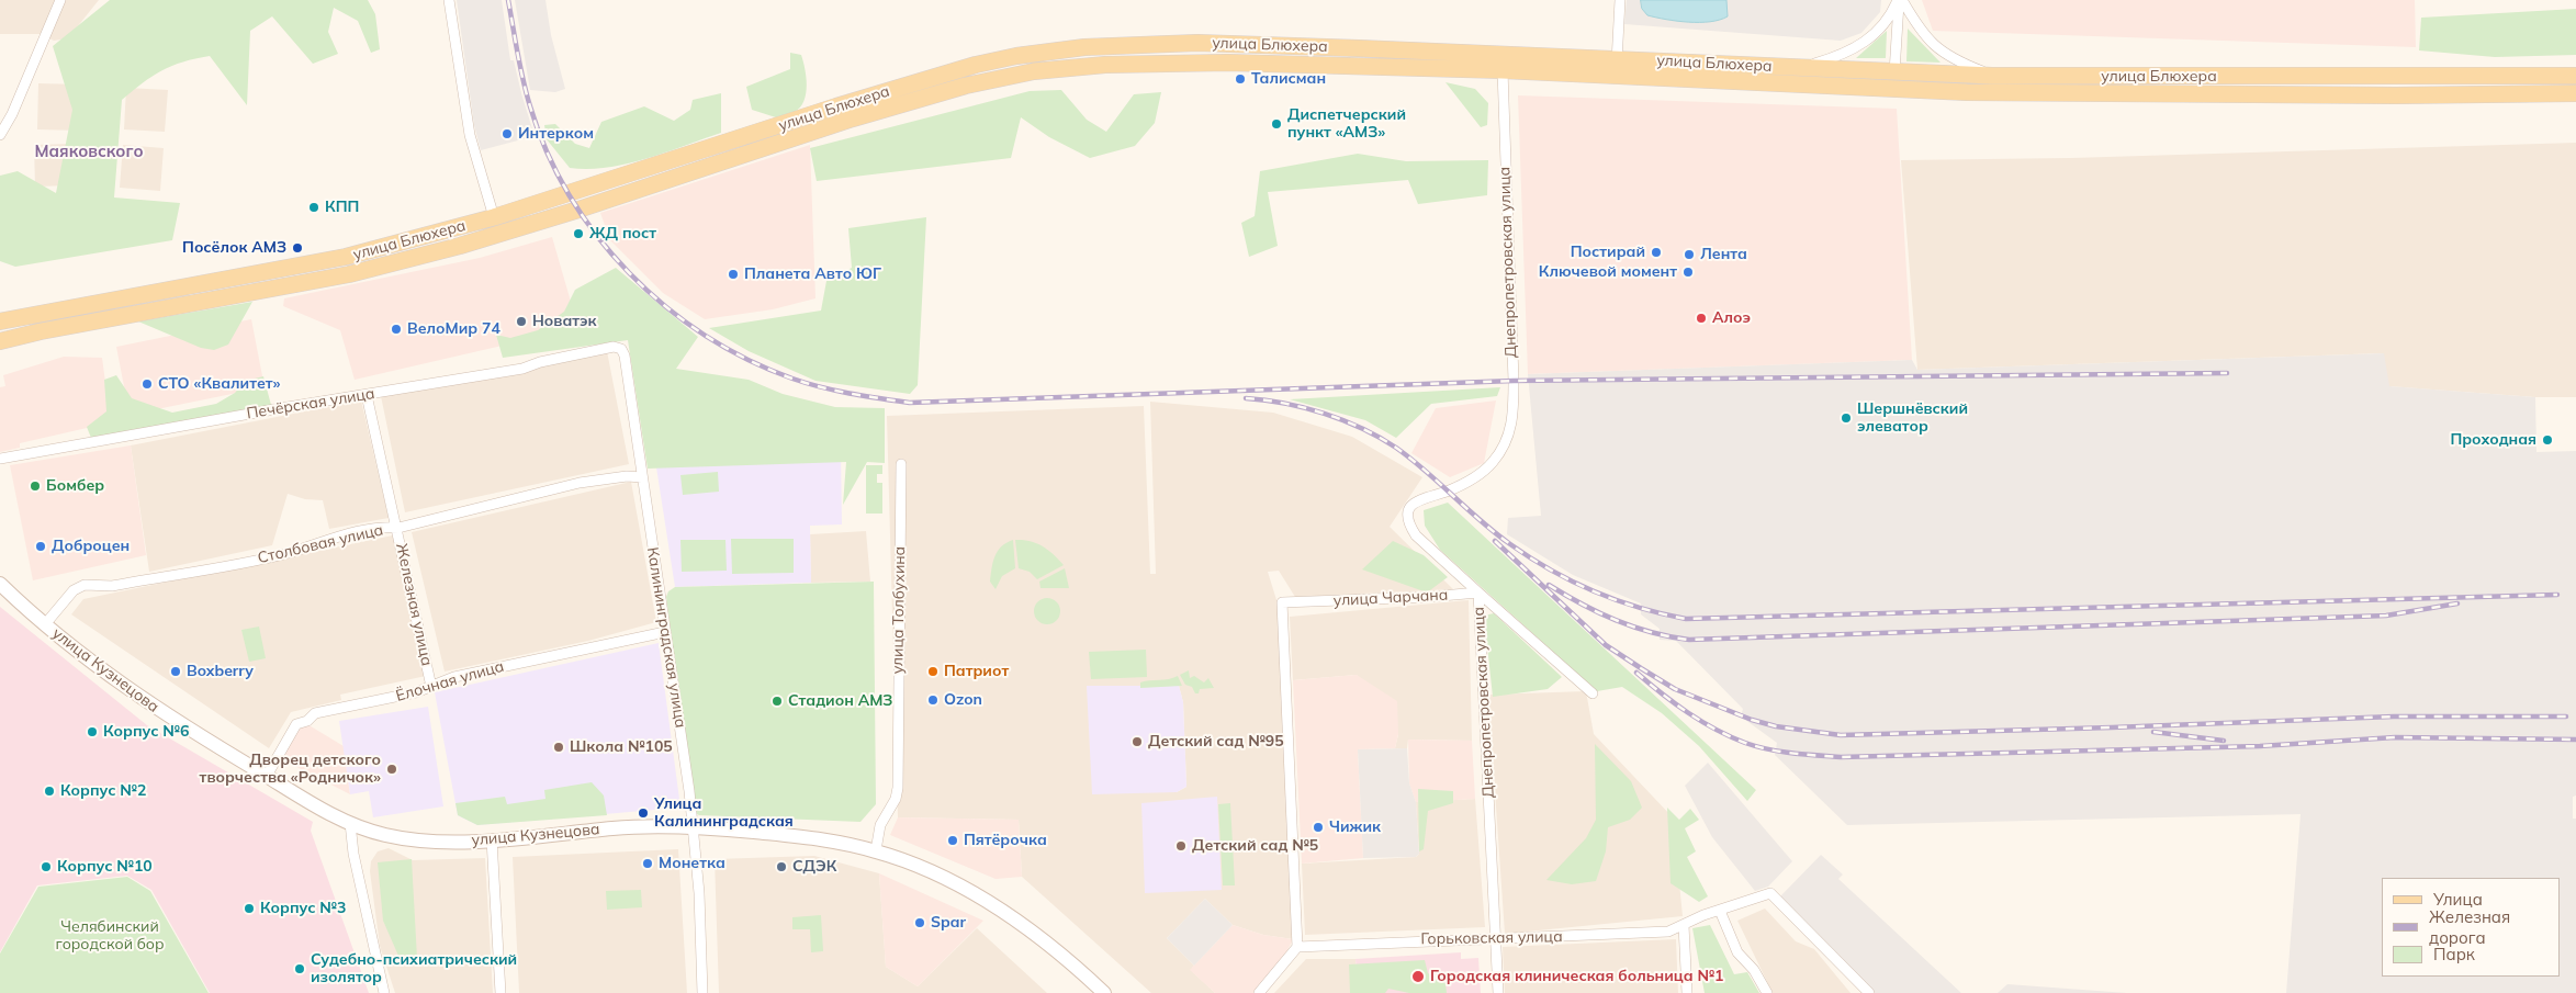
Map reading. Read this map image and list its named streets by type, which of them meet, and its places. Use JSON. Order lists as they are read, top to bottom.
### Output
{
  "streets": {
    "main road": ["улица Блюхера"],
    "street": [
      "Днепропетровская улица",
      "Печёрская улица",
      "Столбовая улица",
      "улица Чарчана",
      "Железная улица",
      "улица Толбухина",
      "Калининградская улица",
      "улица Кузнецова",
      "Ёлочная улица",
      "Горьковская улица"
    ]
  },
  "crossings": [
    ["улица Блюхера", "Днепропетровская улица"],
    ["Днепропетровская улица", "улица Чарчана"],
    ["Днепропетровская улица", "Горьковская улица"],
    ["Печёрская улица", "Железная улица"],
    ["Печёрская улица", "Калининградская улица"],
    ["Столбовая улица", "Железная улица"],
    ["Столбовая улица", "Калининградская улица"],
    ["Столбовая улица", "улица Кузнецова"],
    ["улица Чарчана", "Горьковская улица"],
    ["Железная улица", "Ёлочная улица"],
    ["улица Толбухина", "улица Кузнецова"],
    ["Калининградская улица", "улица Кузнецова"],
    ["Калининградская улица", "Ёлочная улица"],
    ["улица Кузнецова", "Ёлочная улица"]
  ],
  "districts": ["Маяковского"],
  "parks": ["Челябинский городской бор"],
  "places": [
    "Талисман",
    "Диспетчерский пункт «АМЗ»",
    "Интерком",
    "КПП",
    "ЖД пост",
    "Посёлок АМЗ",
    "Постирай",
    "Лента",
    "Ключевой момент",
    "Планета Авто ЮГ",
    "Алоэ",
    "Новатэк",
    "ВелоМир 74",
    "СТО «Квалитет»",
    "Шершнёвский элеватор",
    "Проходная",
    "Бомбер",
    "Доброцен",
    "Boxberry",
    "Патриот",
    "Ozon",
    "Стадион АМЗ",
    "Корпус №6",
    "Детский сад №95",
    "Школа №105",
    "Дворец детского творчества «Родничок»",
    "Корпус №2",
    "Улица Калининградская",
    "Чижик",
    "Пятёрочка",
    "Детский сад №5",
    "Монетка",
    "Корпус №10",
    "СДЭК",
    "Корпус №3",
    "Spar",
    "Судебно-психиатрический изолятор",
    "Городская клиническая больница №1"
  ],
  "legend": ["Улица", "Железная дорога", "Парк"]
}
